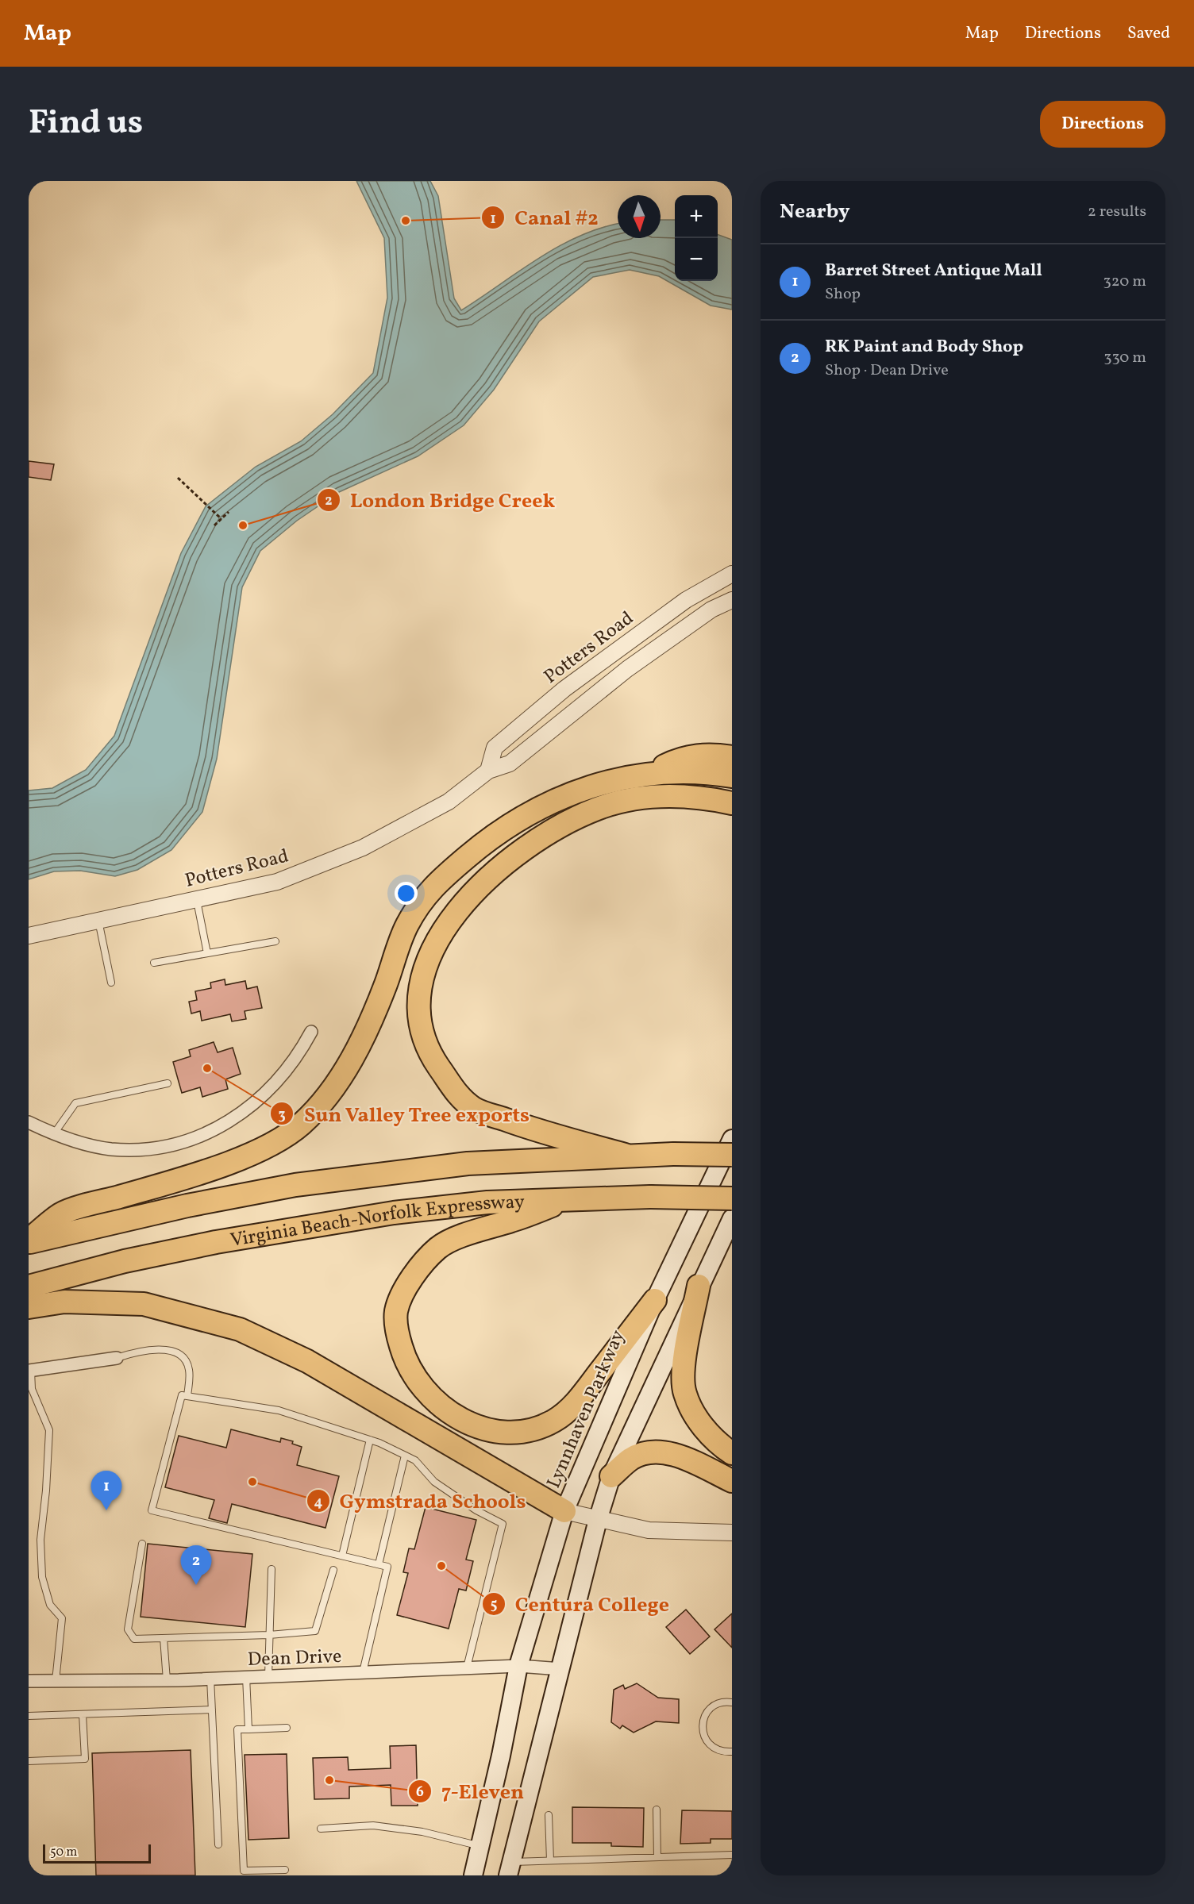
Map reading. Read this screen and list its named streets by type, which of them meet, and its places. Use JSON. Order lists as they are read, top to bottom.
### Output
{
  "streets": {
    "highway": ["Virginia Beach-Norfolk Expressway"],
    "main road": ["Lynnhaven Parkway"],
    "street": ["Potters Road", "Dean Drive"]
  },
  "crossings": [
    ["Lynnhaven Parkway", "Dean Drive"]
  ],
  "places": [
    "Canal #2",
    "London Bridge Creek",
    "Sun Valley Tree exports",
    "Gymstrada Schools",
    "Centura College",
    "7-Eleven"
  ],
  "scale_bar": "50 m",
  "north": "bottom",
  "page": {
    "header": "Map",
    "nav": ["Map", "Directions", "Saved"],
    "title": "Find us",
    "buttons": "Directions",
    "heading": ["Nearby", "2 results"],
    "map_buttons": ["+", "−"],
    "list": [
      {
        "mark": "1",
        "name": "Barret Street Antique Mall",
        "note": "Shop",
        "value": "320 m"
      },
      {
        "mark": "2",
        "name": "RK Paint and Body Shop",
        "note": "Shop · Dean Drive",
        "value": "330 m"
      }
    ],
    "pins": ["1", "2"],
    "scale": "50 m"
  }
}
